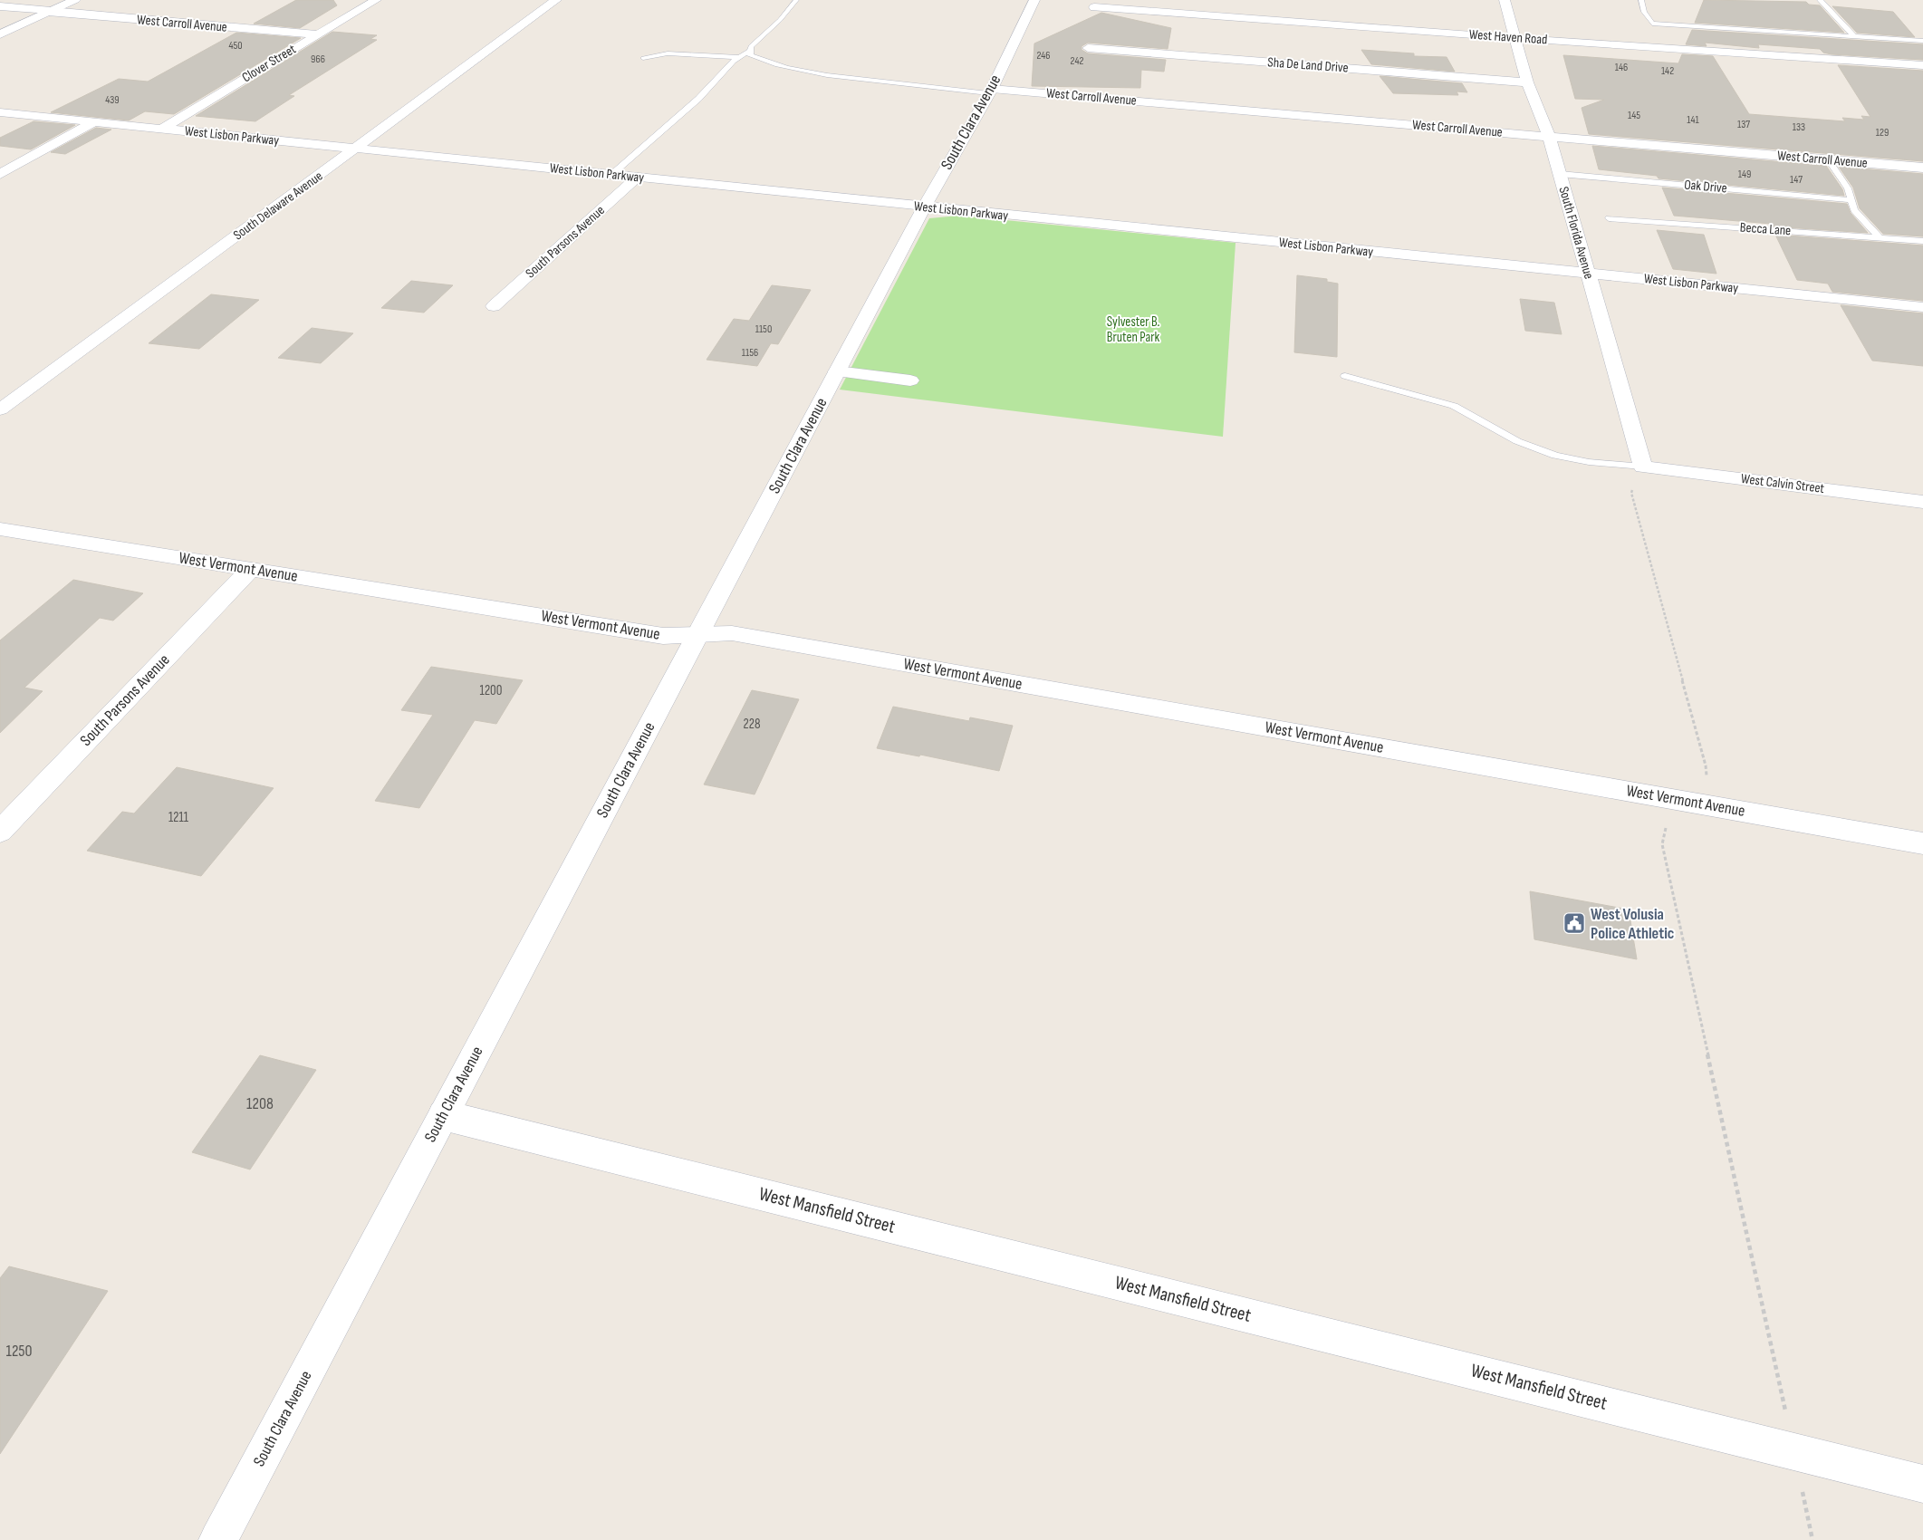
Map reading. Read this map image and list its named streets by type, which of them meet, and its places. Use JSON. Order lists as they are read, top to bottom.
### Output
{
  "streets": {
    "street": [
      "West Carroll Avenue",
      "West Haven Road",
      "Clover Street",
      "Sha De Land Drive",
      "South Clara Avenue",
      "West Lisbon Parkway",
      "South Delaware Avenue",
      "South Florida Avenue",
      "South Parsons Avenue",
      "West Calvin Street",
      "West Vermont Avenue",
      "West Mansfield Street"
    ],
    "lane": ["Oak Drive", "Becca Lane"]
  },
  "crossings": [
    ["West Carroll Avenue", "Clover Street"],
    ["West Carroll Avenue", "South Clara Avenue"],
    ["West Carroll Avenue", "South Florida Avenue"],
    ["West Haven Road", "South Florida Avenue"],
    ["Clover Street", "West Lisbon Parkway"],
    ["Sha De Land Drive", "South Florida Avenue"],
    ["South Clara Avenue", "West Lisbon Parkway"],
    ["South Clara Avenue", "West Vermont Avenue"],
    ["South Clara Avenue", "West Mansfield Street"],
    ["West Lisbon Parkway", "South Delaware Avenue"],
    ["West Lisbon Parkway", "South Florida Avenue"],
    ["West Lisbon Parkway", "South Parsons Avenue"],
    ["Oak Drive", "South Florida Avenue"],
    ["South Florida Avenue", "West Calvin Street"],
    ["South Parsons Avenue", "West Vermont Avenue"]
  ],
  "parks": ["Sylvester B. Bruten Park"],
  "places": {
    "public building": ["West Volusia Police Athletic"]
  },
  "house_numbers": [
    "450",
    "246",
    "966",
    "242",
    "146",
    "142",
    "439",
    "145",
    "141",
    "137",
    "133",
    "129",
    "149",
    "147",
    "1150",
    "1156",
    "1200",
    "228",
    "1211",
    "1208",
    "1250"
  ]
}
